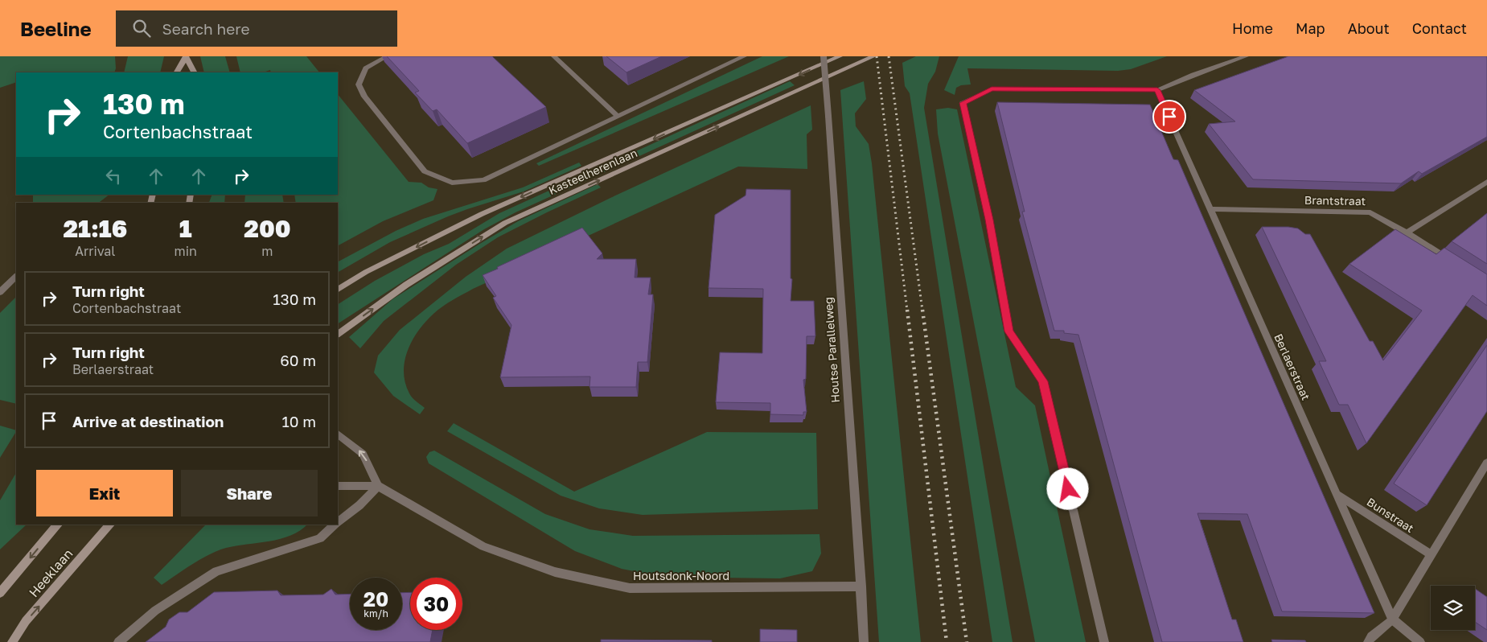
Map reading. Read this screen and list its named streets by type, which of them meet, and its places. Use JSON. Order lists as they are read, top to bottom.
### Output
{
  "streets": {
    "main road": ["Kasteelherenlaan", "Heeklaan"],
    "street": [
      "Brantstraat",
      "Houtse Parallelweg",
      "Berlaerstraat",
      "Bunstraat",
      "Houtsdonk-Noord"
    ]
  },
  "crossings": [
    ["Brantstraat", "Berlaerstraat"],
    ["Houtse Parallelweg", "Houtsdonk-Noord"],
    ["Berlaerstraat", "Bunstraat"]
  ],
  "page": {
    "header": "Beeline",
    "search": "Search here",
    "nav": [
      "Home",
      "Map",
      "About",
      "Contact"
    ],
    "turn": ["130 m", "Cortenbachstraat"],
    "eta": [
      "21:16",
      "Arrival",
      "1",
      "min",
      "200",
      "m"
    ],
    "list": [
      {
        "name": "Turn right",
        "note": "Cortenbachstraat",
        "value": "130 m"
      },
      {
        "name": "Turn right",
        "note": "Berlaerstraat",
        "value": "60 m"
      },
      {
        "name": "Arrive at destination",
        "value": "10 m"
      }
    ],
    "buttons": ["Exit", "Share"],
    "speed": "20 km/h",
    "limit": "30"
  }
}
